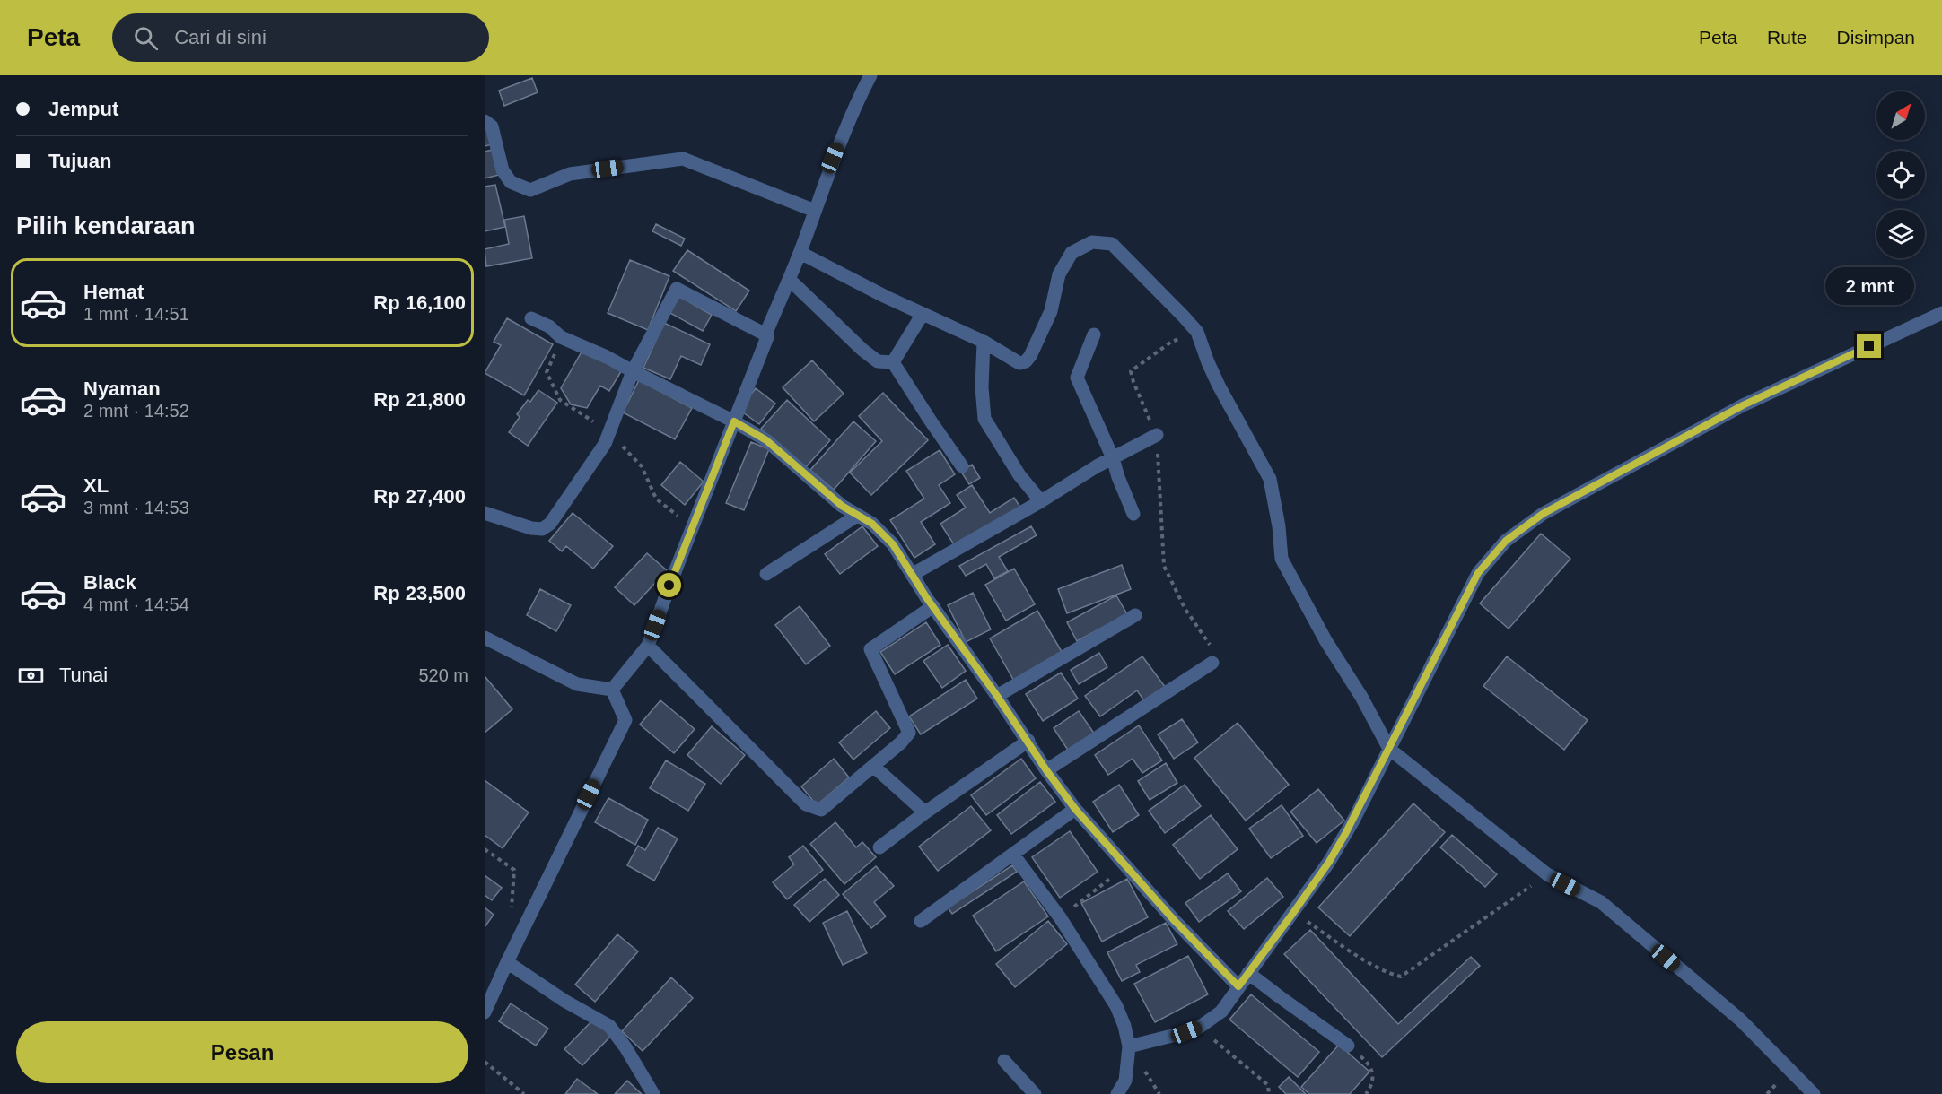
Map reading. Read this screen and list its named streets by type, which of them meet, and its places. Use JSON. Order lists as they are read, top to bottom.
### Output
{
  "north": "top right",
  "page": {
    "header": "Peta",
    "search": "Cari di sini",
    "nav": ["Peta", "Rute", "Disimpan"],
    "banner": ["Jemput", "Tujuan"],
    "heading": "Pilih kendaraan",
    "list": [
      {
        "name": "Hemat",
        "note": "1 mnt · 14:51",
        "value": "Rp 16,100"
      },
      {
        "name": "Nyaman",
        "note": "2 mnt · 14:52",
        "value": "Rp 21,800"
      },
      {
        "name": "XL",
        "note": "3 mnt · 14:53",
        "value": "Rp 27,400"
      },
      {
        "name": "Black",
        "note": "4 mnt · 14:54",
        "value": "Rp 23,500"
      }
    ],
    "bubble": "2 mnt",
    "pay": ["Tunai", "520 m"],
    "buttons": "Pesan"
  }
}
